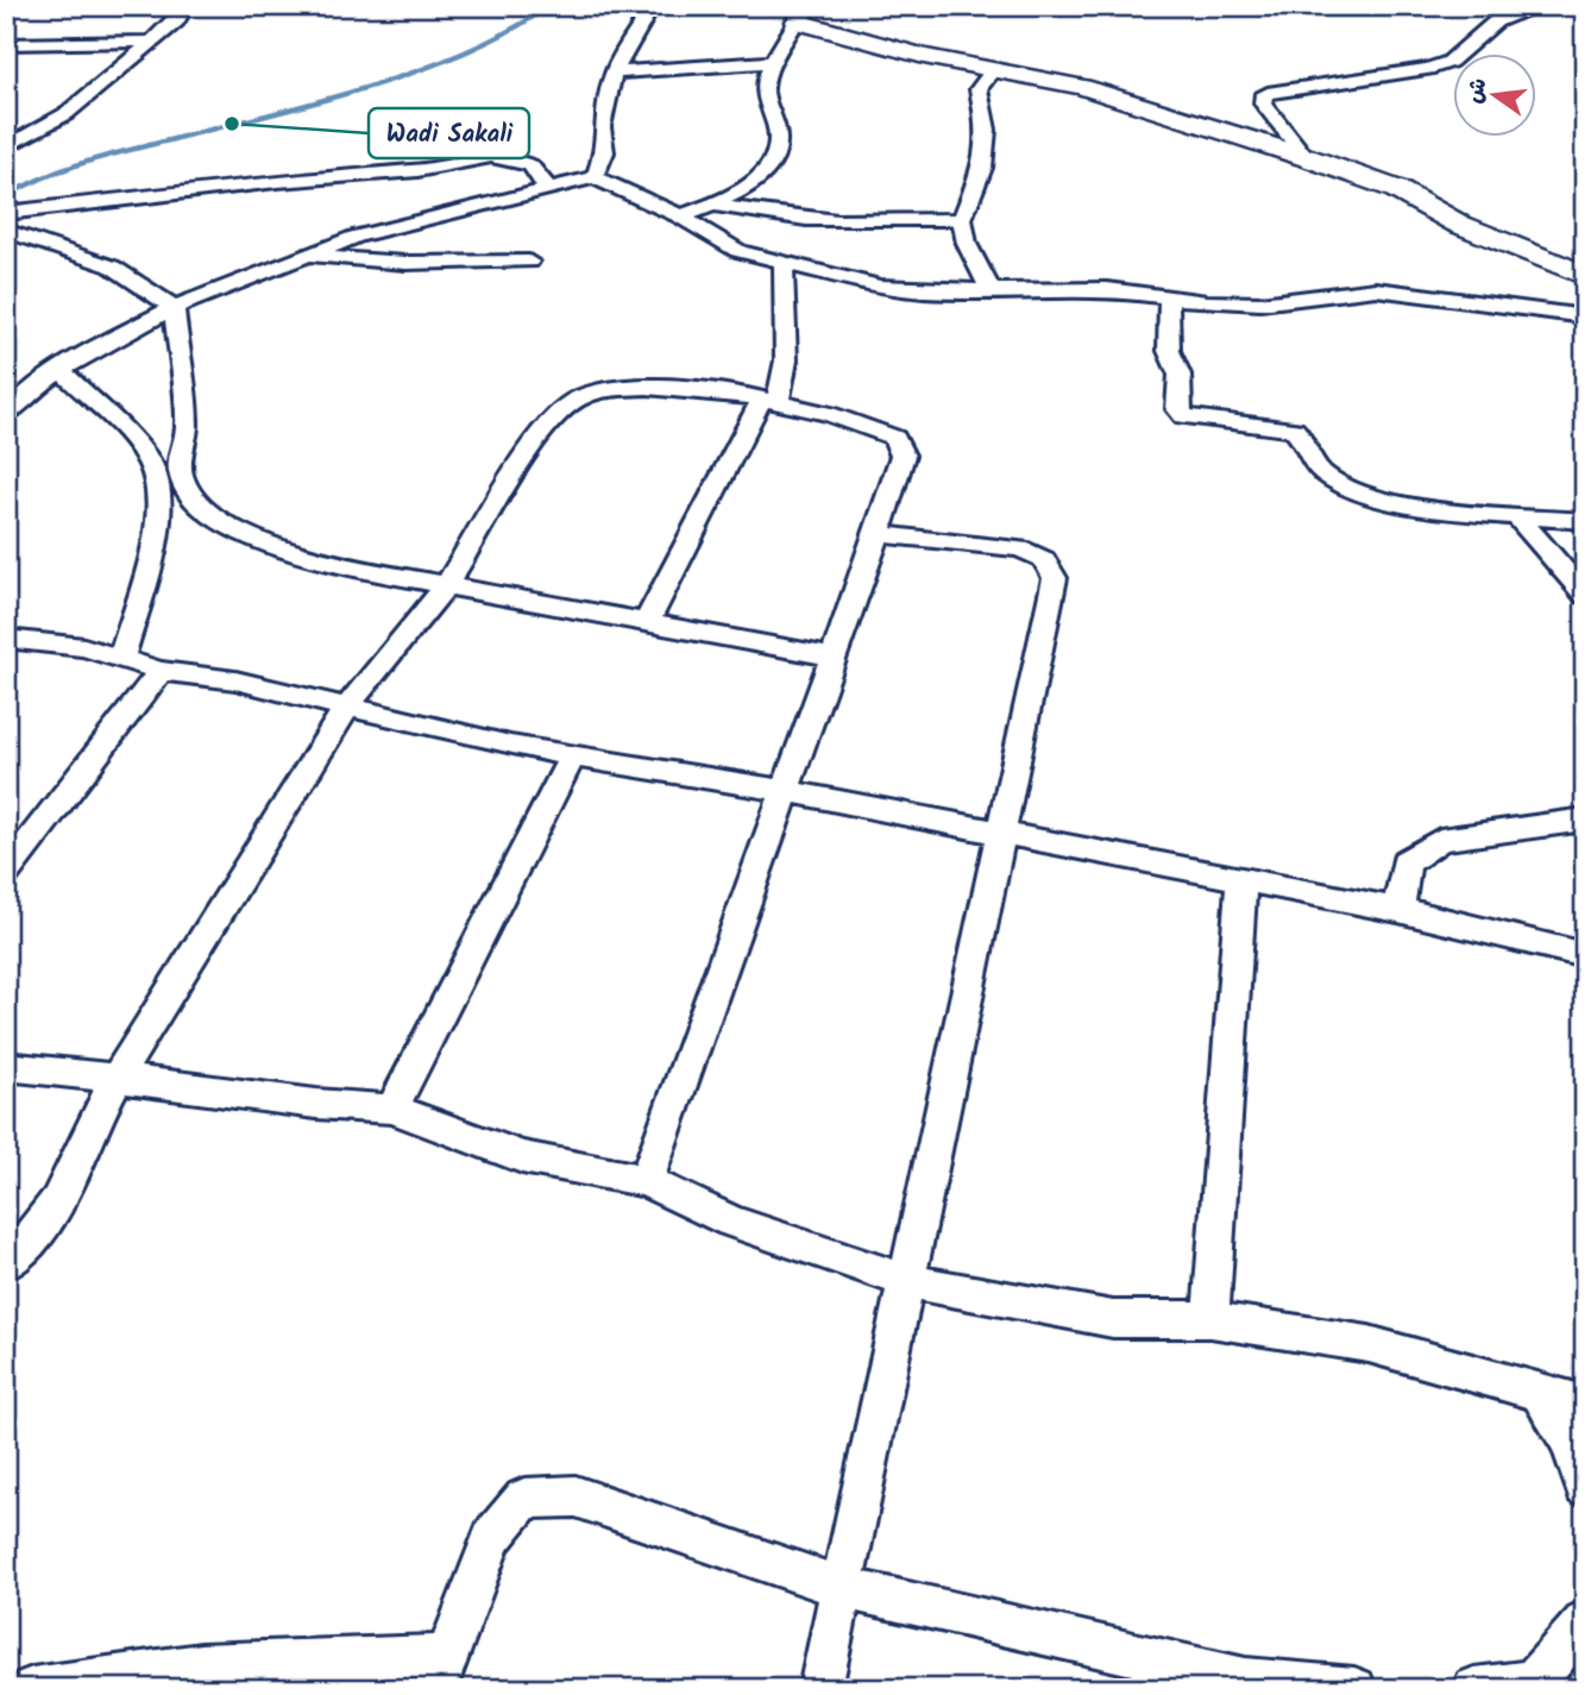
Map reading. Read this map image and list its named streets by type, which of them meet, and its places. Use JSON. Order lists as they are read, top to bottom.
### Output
{
  "places": ["Wadi Sakali"],
  "north": "left"
}
